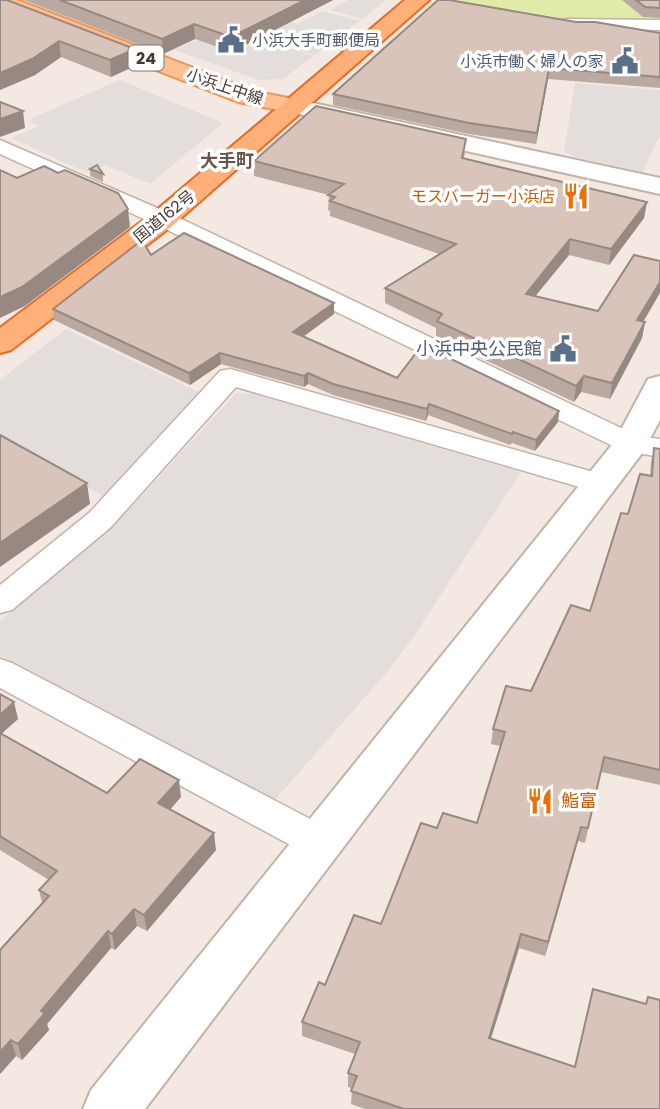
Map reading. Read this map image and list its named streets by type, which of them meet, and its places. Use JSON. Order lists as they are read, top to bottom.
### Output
{
  "streets": {
    "highway": ["国道162号"],
    "main road": ["24", "小浜上中線"]
  },
  "crossings": [
    ["小浜上中線", "国道162号"]
  ],
  "districts": ["大手町"],
  "places": {
    "public building": ["小浜大手町郵便局", "小浜市働く婦人の家", "小浜中央公民館"],
    "restaurant": ["モスバーガー小浜店", "鮨富"]
  }
}
